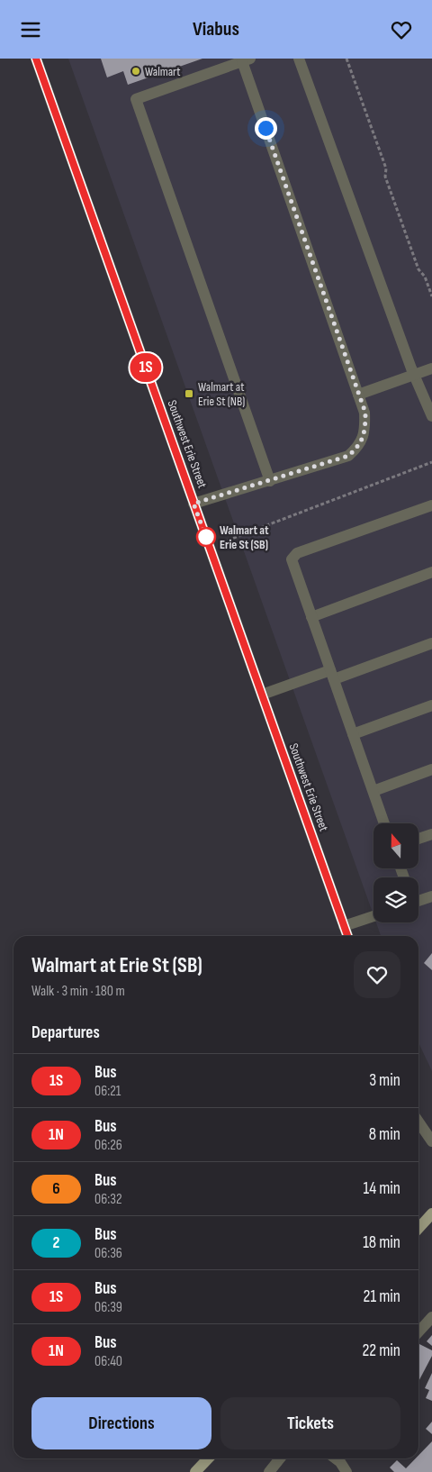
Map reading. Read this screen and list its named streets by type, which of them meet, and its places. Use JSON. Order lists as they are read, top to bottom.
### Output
{
  "streets": {
    "street": ["Southwest Erie Street"]
  },
  "places": {
    "other": ["Walmart", "Walmart at Erie St (SB)"],
    "transit": ["Walmart at Erie St (NB)"]
  },
  "lines": ["bus line 1S"],
  "north": "top",
  "page": {
    "header": "Viabus",
    "on_map": "1S",
    "heading": [
      ["Walmart at Erie St (SB)", "Walk · 3 min · 180 m"],
      "Departures"
    ],
    "list": [
      {
        "mark": "1S",
        "name": "Bus",
        "note": "06:21",
        "value": "3 min"
      },
      {
        "mark": "1N",
        "name": "Bus",
        "note": "06:26",
        "value": "8 min"
      },
      {
        "mark": "6",
        "name": "Bus",
        "note": "06:32",
        "value": "14 min"
      },
      {
        "mark": "2",
        "name": "Bus",
        "note": "06:36",
        "value": "18 min"
      },
      {
        "mark": "1S",
        "name": "Bus",
        "note": "06:39",
        "value": "21 min"
      },
      {
        "mark": "1N",
        "name": "Bus",
        "note": "06:40",
        "value": "22 min"
      }
    ],
    "buttons": ["Directions", "Tickets"]
  }
}
